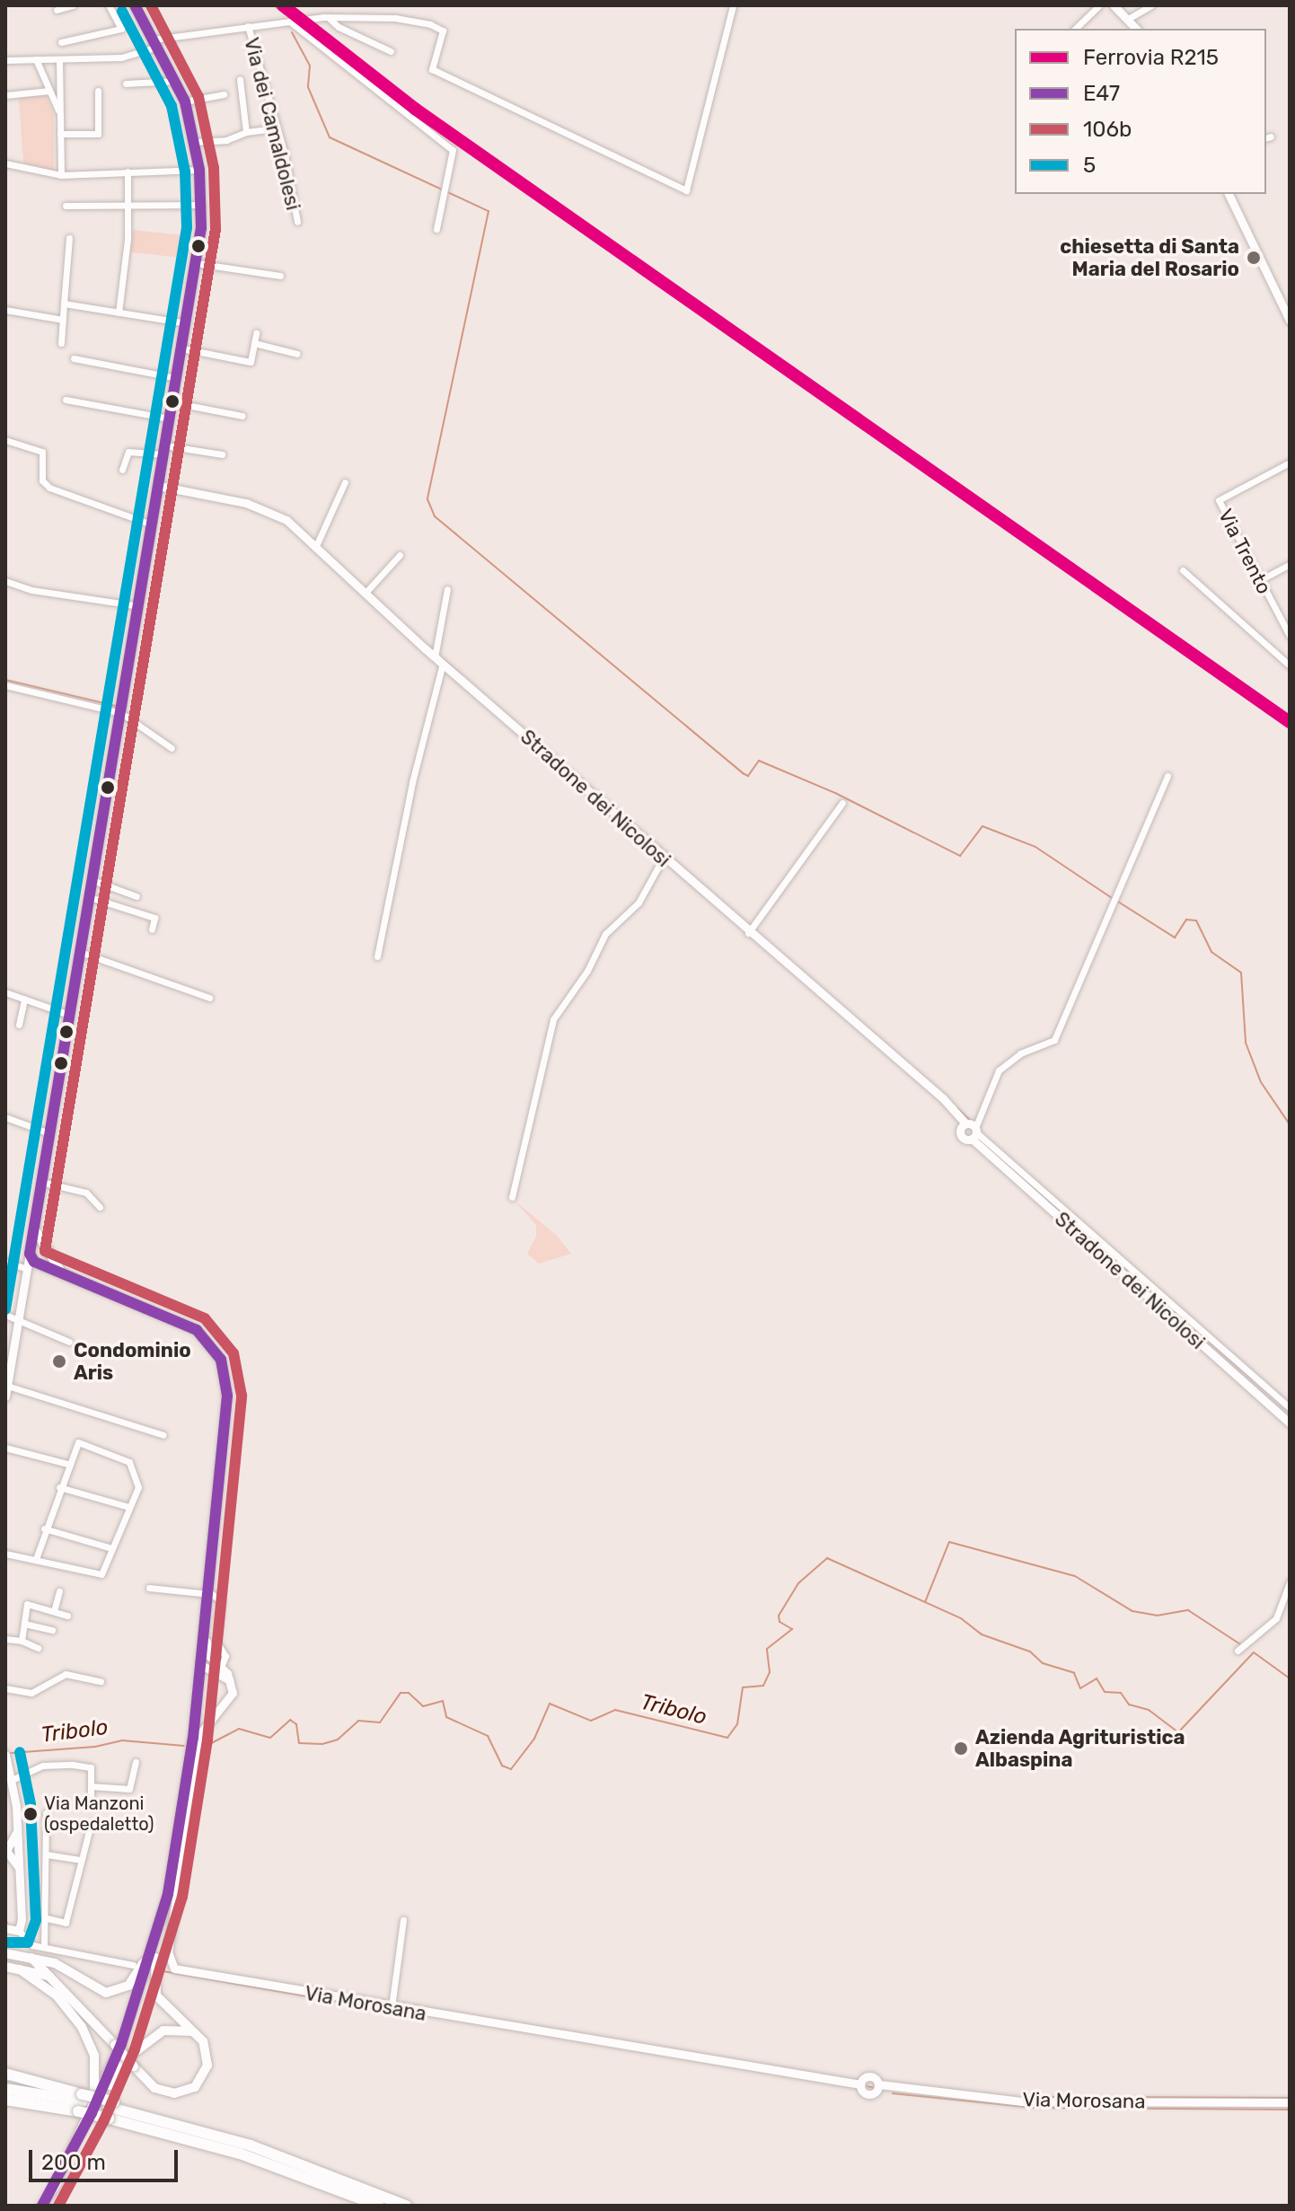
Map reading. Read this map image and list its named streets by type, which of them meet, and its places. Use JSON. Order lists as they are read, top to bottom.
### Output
{
  "streets": {
    "street": [
      "Via dei Camaldolesi",
      "Via Trento",
      "Stradone dei Nicolosi",
      "Via Morosana"
    ]
  },
  "water": ["Tribolo"],
  "places": [
    "chiesetta di Santa Maria del Rosario",
    "Condominio Aris",
    "Azienda Agrituristica Albaspina",
    "Via Manzoni (ospedaletto)"
  ],
  "lines": [
    "rail line R215",
    "transit line E47",
    "transit line 106b",
    "transit line 5"
  ],
  "legend": [
    "Ferrovia R215",
    "E47",
    "106b",
    "5"
  ],
  "scale_bar": "200 m"
}
